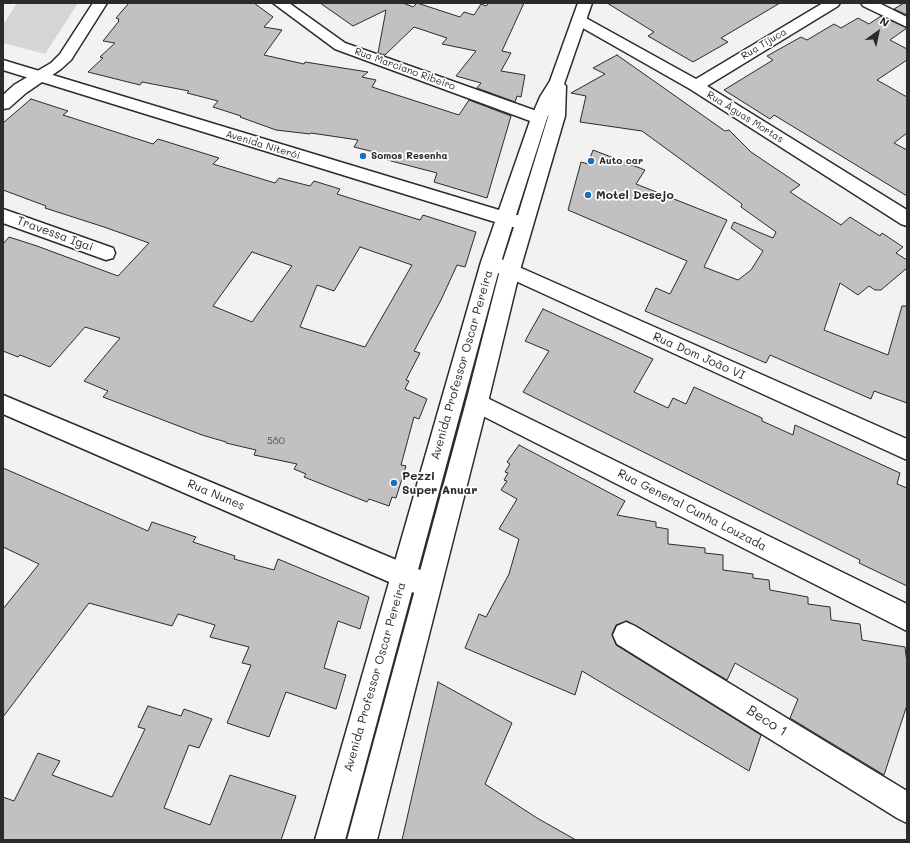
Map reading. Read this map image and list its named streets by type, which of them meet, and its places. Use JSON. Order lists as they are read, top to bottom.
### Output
{
  "streets": {
    "street": [
      "Rua Tijuca",
      "Rua Marciano Ribeiro",
      "Rua Águas Mortas",
      "Avenida Niterói",
      "Travessa Igai",
      "Rua Dom João VI",
      "Avenida Professor Oscar Pereira",
      "Rua Nunes",
      "Rua General Cunha Louzada",
      "Beco 1"
    ]
  },
  "crossings": [
    ["Rua Tijuca", "Rua Águas Mortas"],
    ["Rua Marciano Ribeiro", "Avenida Professor Oscar Pereira"],
    ["Rua Águas Mortas", "Avenida Professor Oscar Pereira"],
    ["Avenida Niterói", "Avenida Professor Oscar Pereira"],
    ["Rua Dom João VI", "Avenida Professor Oscar Pereira"],
    ["Avenida Professor Oscar Pereira", "Rua Nunes"],
    ["Avenida Professor Oscar Pereira", "Rua General Cunha Louzada"]
  ],
  "places": [
    "Somos Resenha",
    "Auto car",
    "Motel Desejo",
    "Pezzi Super Anuar"
  ],
  "house_numbers": ["580"],
  "north": "top right"
}
